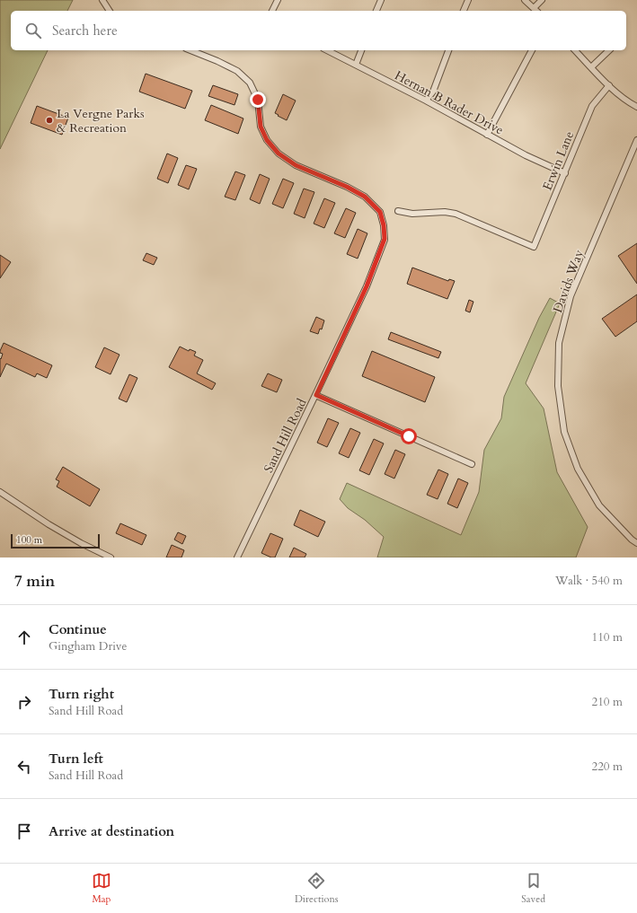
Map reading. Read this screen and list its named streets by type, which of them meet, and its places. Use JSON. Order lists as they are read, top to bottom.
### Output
{
  "streets": {
    "street": [
      "Hernan B Rader Drive",
      "Erwin Lane",
      "Davids Way",
      "Sand Hill Road"
    ]
  },
  "crossings": [
    ["Hernan B Rader Drive", "Erwin Lane"]
  ],
  "places": ["La Vergne Parks & Recreation"],
  "scale_bar": "100 m",
  "page": {
    "search": "Search here",
    "scale": "100 m",
    "heading": ["7 min", "Walk · 540 m"],
    "list": [
      ["Continue", "Gingham Drive", "110 m"],
      ["Turn right", "Sand Hill Road", "210 m"],
      ["Turn left", "Sand Hill Road", "220 m"],
      "Arrive at destination"
    ],
    "nav": ["Map", "Directions", "Saved"]
  }
}
